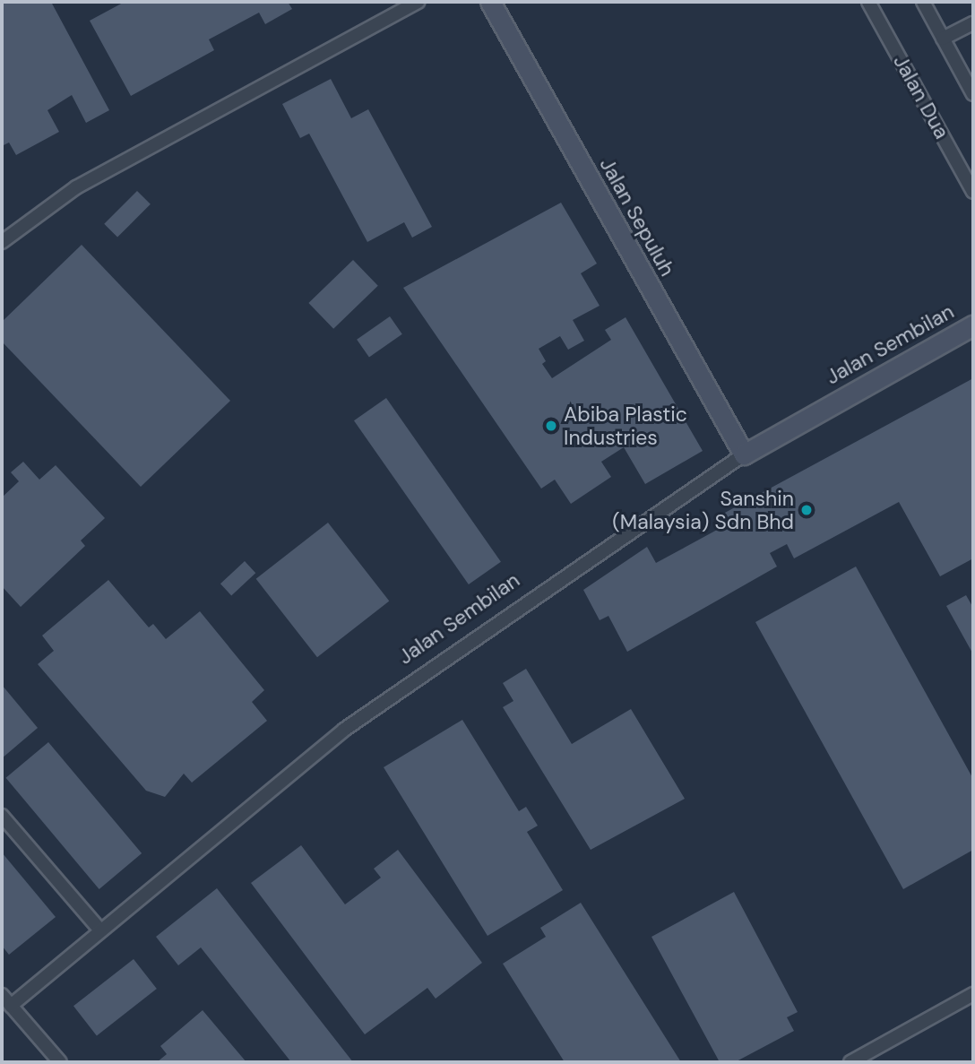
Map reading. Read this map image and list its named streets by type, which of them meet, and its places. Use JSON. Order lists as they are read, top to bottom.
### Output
{
  "streets": {
    "main road": ["Jalan Sepuluh", "Jalan Sembilan"],
    "street": ["Jalan Dua"]
  },
  "crossings": [
    ["Jalan Sepuluh", "Jalan Sembilan"]
  ],
  "places": ["Abiba Plastic Industries", "Sanshin (Malaysia) Sdn Bhd"]
}
